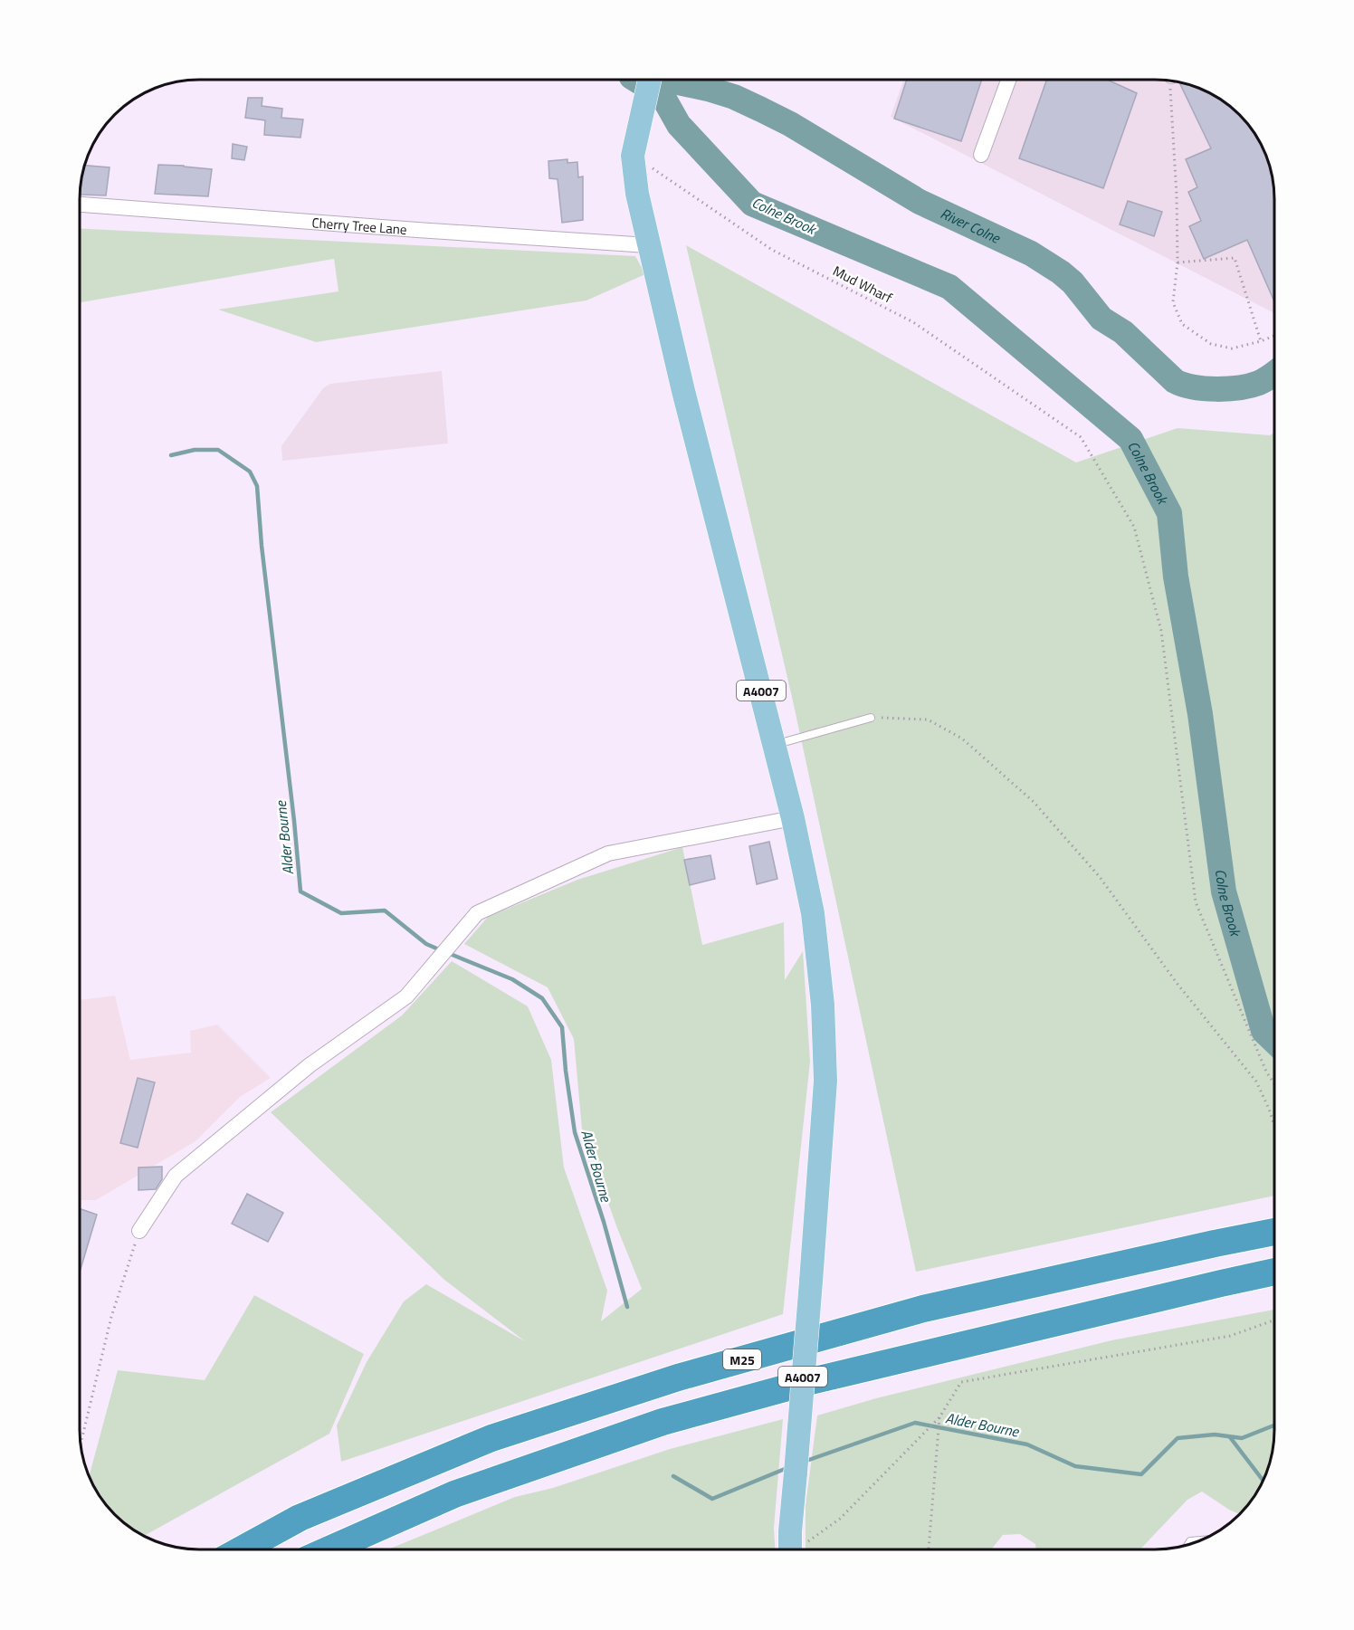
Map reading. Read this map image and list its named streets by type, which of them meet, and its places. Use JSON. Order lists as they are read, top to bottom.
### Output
{
  "streets": {
    "highway": ["M25"],
    "main road": ["A4007"],
    "street": ["Cherry Tree Lane"],
    "path": ["Mud Wharf"]
  },
  "crossings": [
    ["Cherry Tree Lane", "A4007"],
    ["Mud Wharf", "A4007"]
  ],
  "water": ["Colne Brook", "River Colne", "Alder Bourne"]
}
